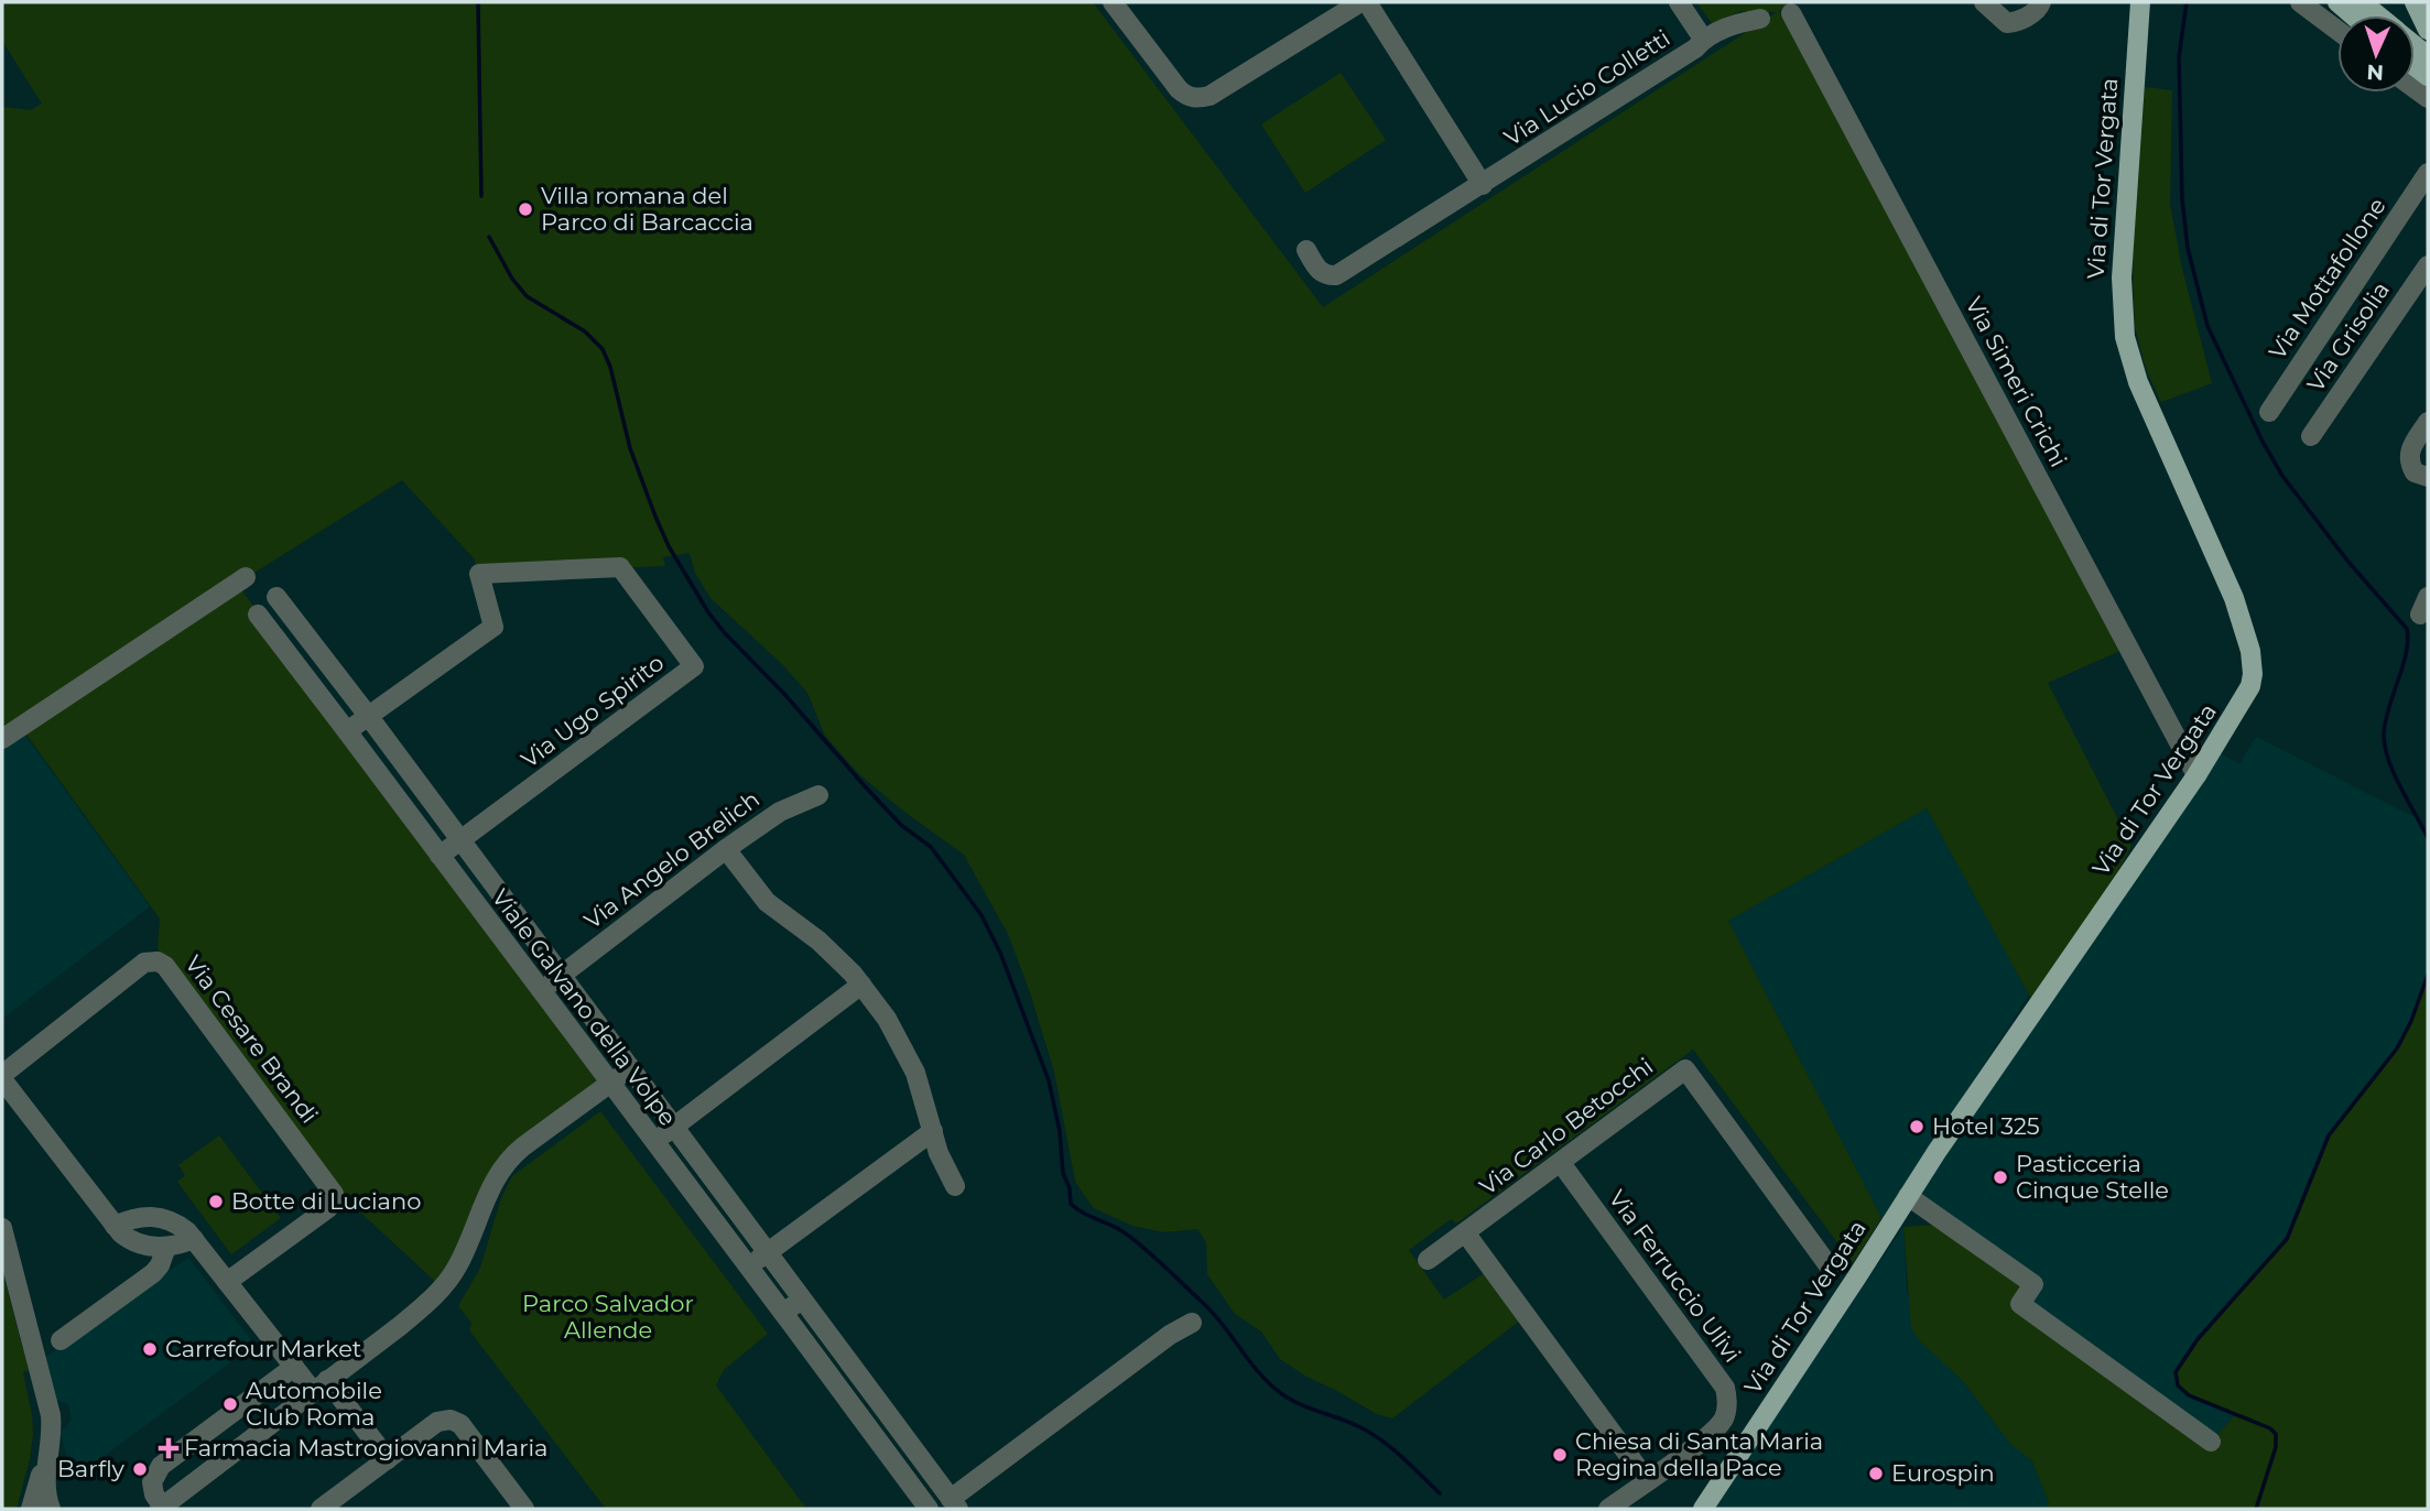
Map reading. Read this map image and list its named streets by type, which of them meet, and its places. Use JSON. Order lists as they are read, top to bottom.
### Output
{
  "streets": {
    "main road": ["Via di Tor Vergata"],
    "street": [
      "Via Lucio Colletti",
      "Via Mottafollone",
      "Via Grisolia",
      "Via Simeri Crichi",
      "Via Ugo Spirito",
      "Via Angelo Brelich",
      "Viale Galvano della Volpe",
      "Via Cesare Brandi",
      "Via Carlo Betocchi",
      "Via Ferruccio Ulivi"
    ]
  },
  "crossings": [
    ["Via di Tor Vergata", "Via Simeri Crichi"],
    ["Via Ugo Spirito", "Viale Galvano della Volpe"],
    ["Via Angelo Brelich", "Viale Galvano della Volpe"],
    ["Via Carlo Betocchi", "Via Ferruccio Ulivi"]
  ],
  "parks": ["Parco Salvador Allende"],
  "places": {
    "other": [
      "Villa romana del Parco di Barcaccia",
      "Hotel 325",
      "Pasticceria Cinque Stelle",
      "Botte di Luciano",
      "Carrefour Market",
      "Automobile Club Roma",
      "Chiesa di Santa Maria Regina della Pace",
      "Barfly",
      "Eurospin"
    ],
    "health": ["Farmacia Mastrogiovanni Maria"]
  },
  "north": "bottom"
}
